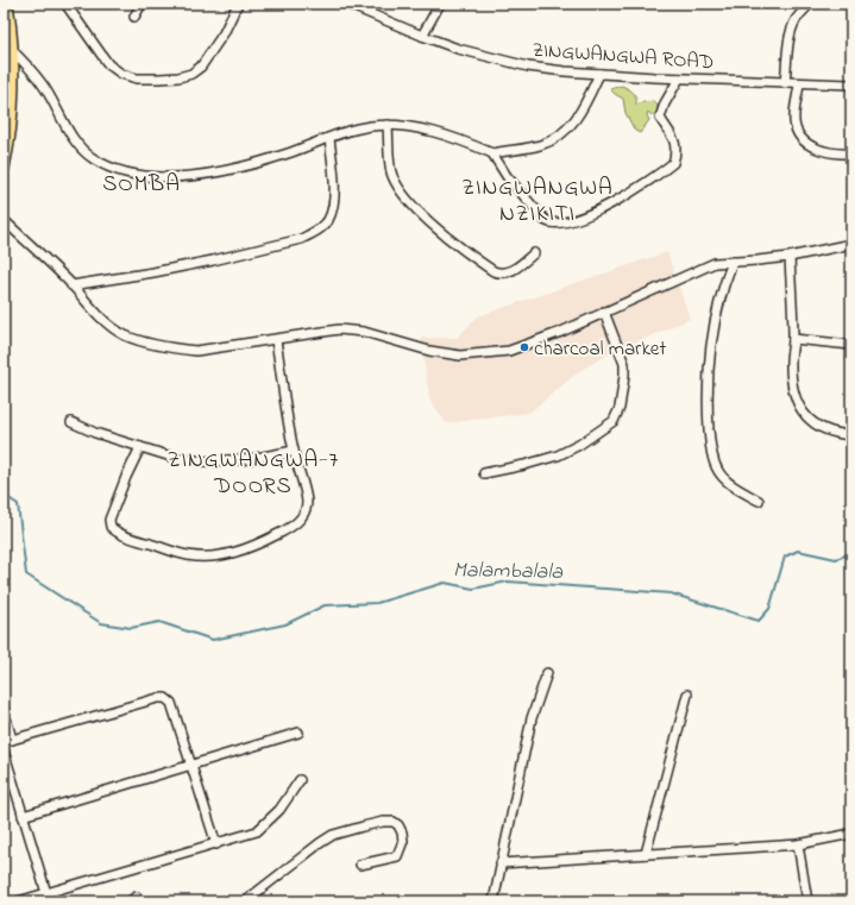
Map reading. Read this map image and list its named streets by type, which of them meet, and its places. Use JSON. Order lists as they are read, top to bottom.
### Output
{
  "streets": {
    "street": ["ZINGWANGWA ROAD"]
  },
  "districts": ["SOMBA", "ZINGWANGWA NZIKITI", "ZINGWANGWA-7 DOORS"],
  "water": ["Malambalala"],
  "places": ["charcoal market"]
}
